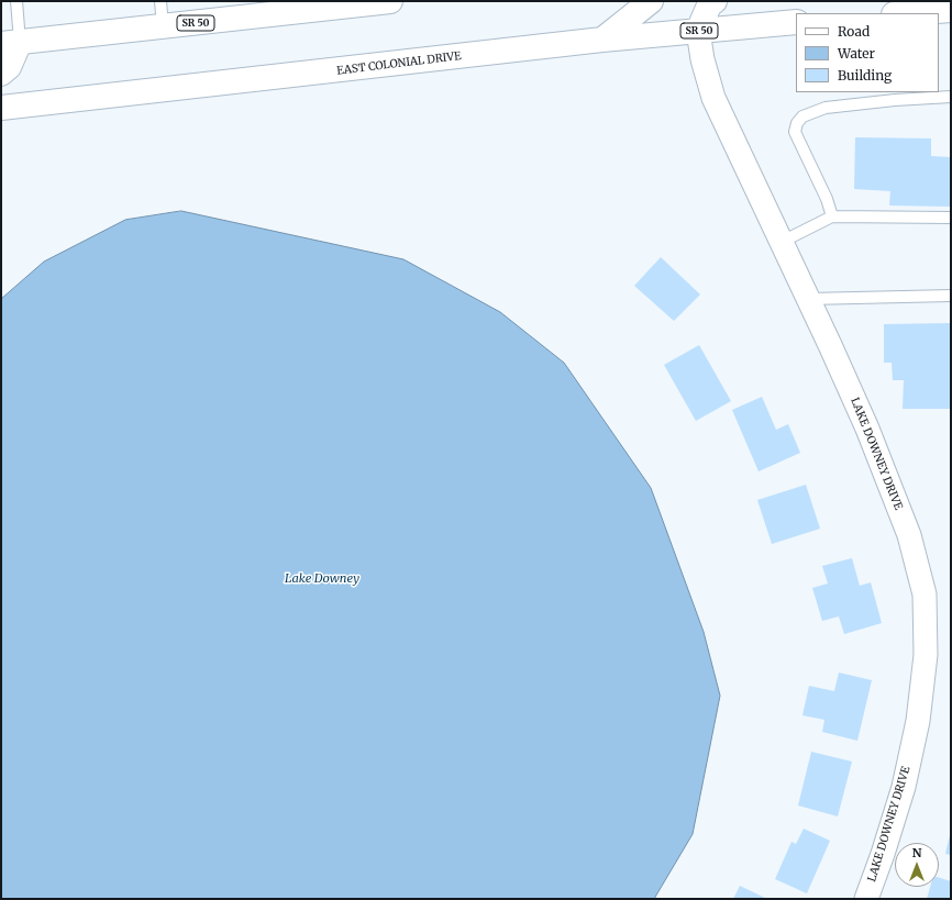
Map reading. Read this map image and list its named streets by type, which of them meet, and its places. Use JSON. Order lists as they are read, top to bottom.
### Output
{
  "streets": {
    "highway": ["SR 50", "EAST COLONIAL DRIVE"],
    "street": ["LAKE DOWNEY DRIVE"]
  },
  "crossings": [
    ["EAST COLONIAL DRIVE", "LAKE DOWNEY DRIVE"]
  ],
  "water": ["Lake Downey"],
  "legend": ["Road", "Water", "Building"],
  "north": "top"
}
